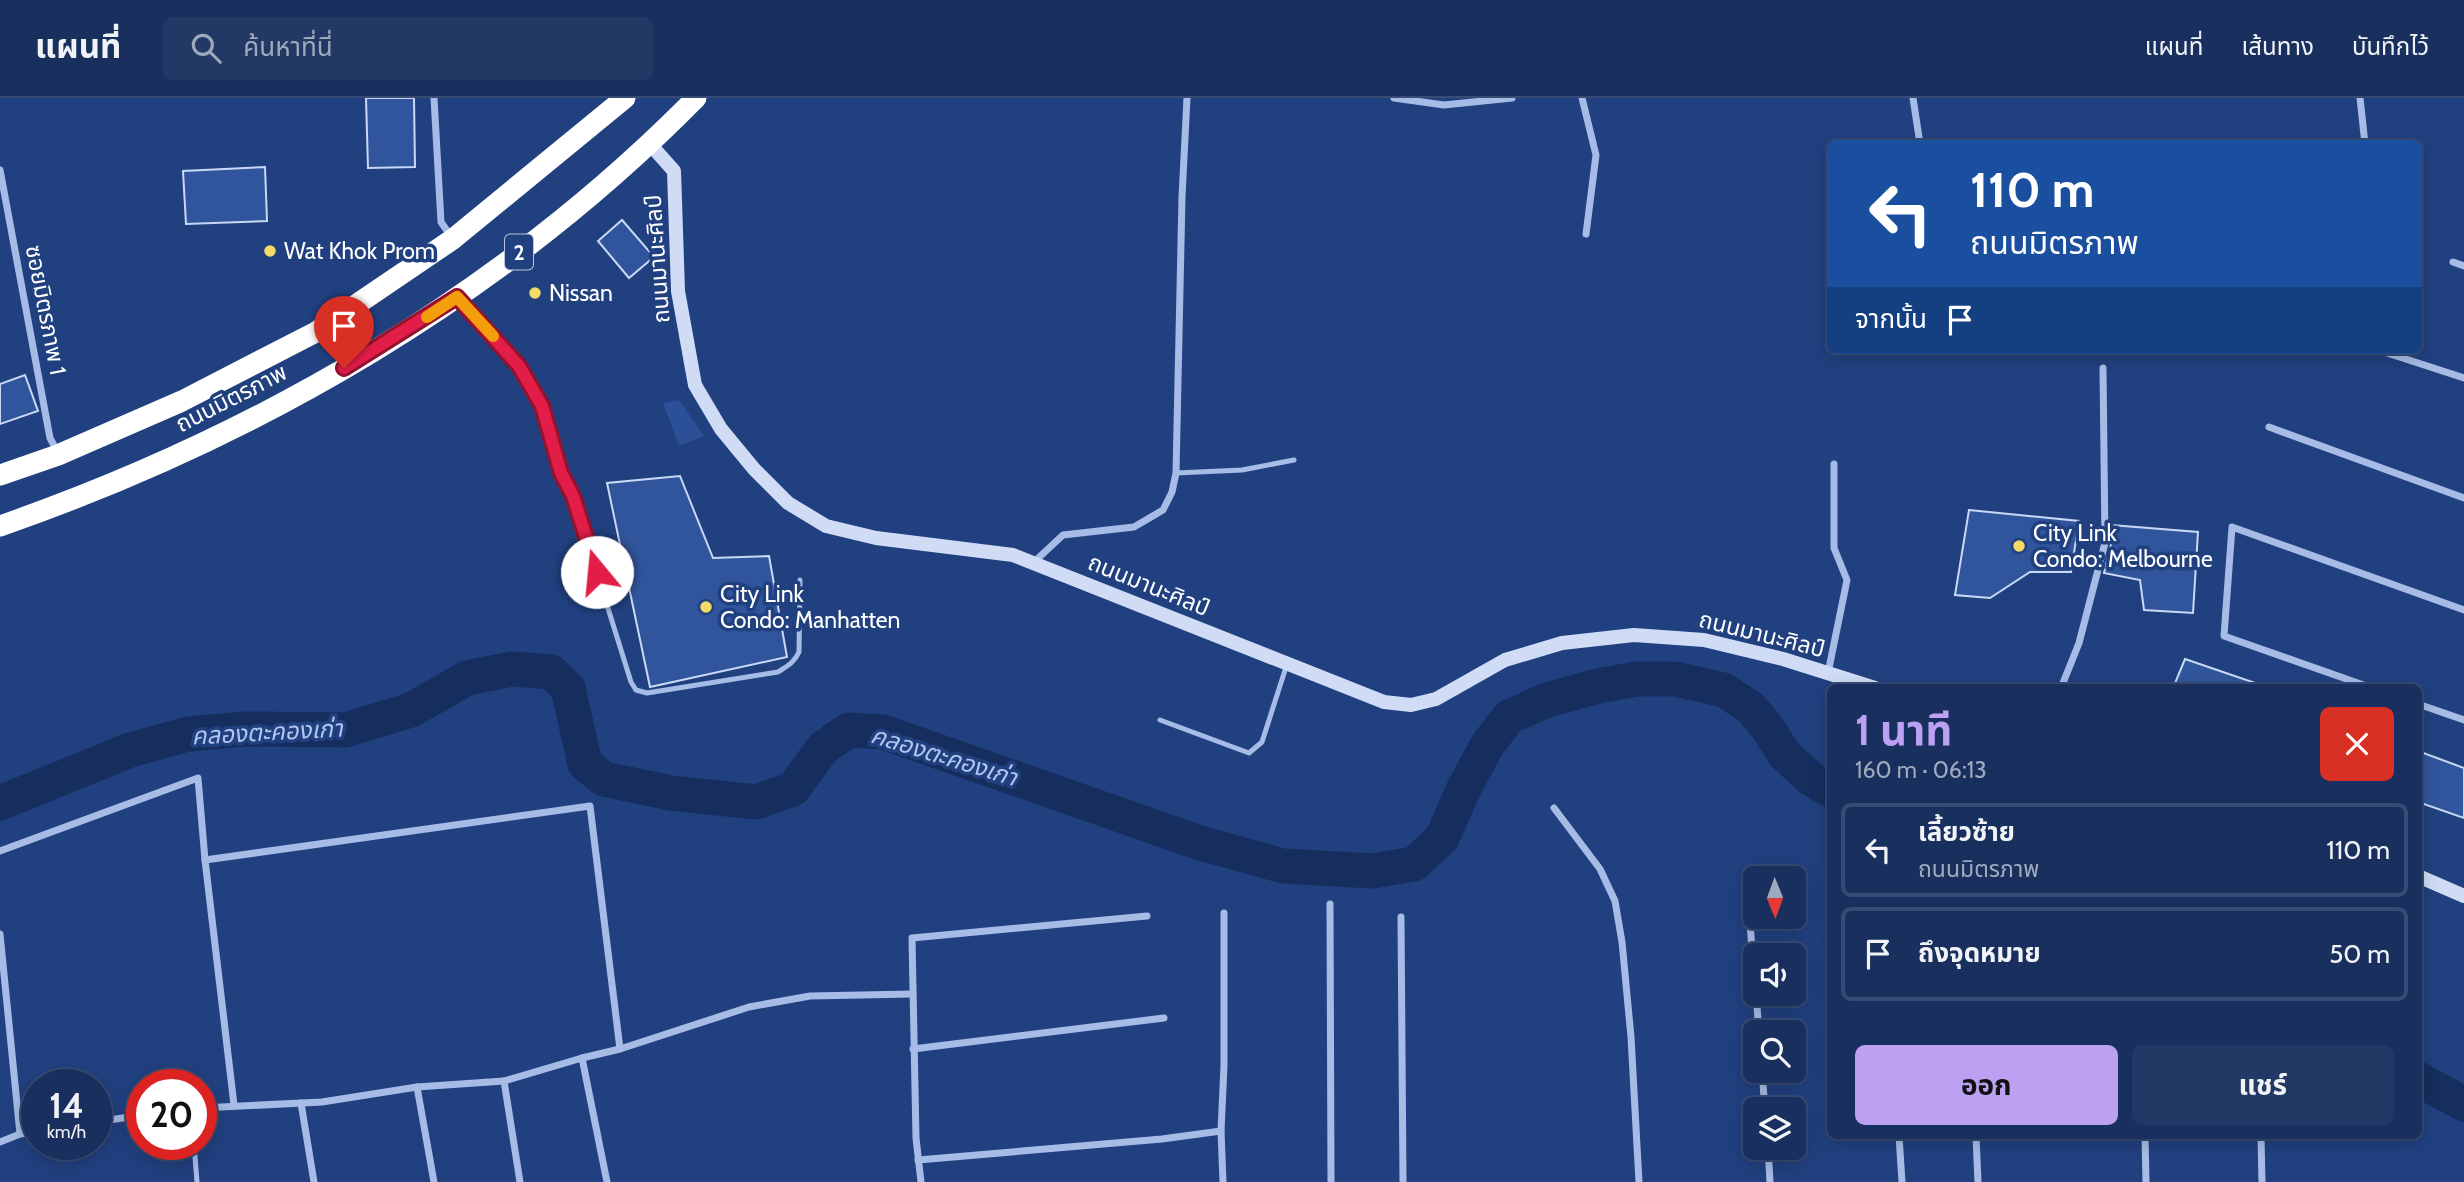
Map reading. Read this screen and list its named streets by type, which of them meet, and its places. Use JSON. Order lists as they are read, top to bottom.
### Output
{
  "streets": {
    "highway": ["2", "ถนนมิตรภาพ"],
    "street": ["ถนนมานะศิลป์", "ซอยมิตรภาพ 1"]
  },
  "crossings": [
    ["ถนนมานะศิลป์", "ถนนมิตรภาพ"],
    ["ซอยมิตรภาพ 1", "ถนนมิตรภาพ"]
  ],
  "water": ["คลองตะคองเก่า"],
  "places": [
    "Wat Khok Prom",
    "Nissan",
    "City Link Condo: Melbourne",
    "City Link Condo: Manhatten"
  ],
  "north": "bottom",
  "page": {
    "header": "แผนที่",
    "search": "ค้นหาที่นี่",
    "nav": ["แผนที่", "เส้นทาง", "บันทึกไว้"],
    "turn": ["110 m", "ถนนมิตรภาพ"],
    "then": "จากนั้น",
    "heading": ["1 นาที", "160 m · 06:13"],
    "list": [
      {
        "name": "เลี้ยวซ้าย",
        "note": "ถนนมิตรภาพ",
        "value": "110 m"
      },
      {
        "name": "ถึงจุดหมาย",
        "value": "50 m"
      }
    ],
    "buttons": ["ออก", "แชร์"],
    "speed": "14 km/h",
    "limit": "20"
  }
}
